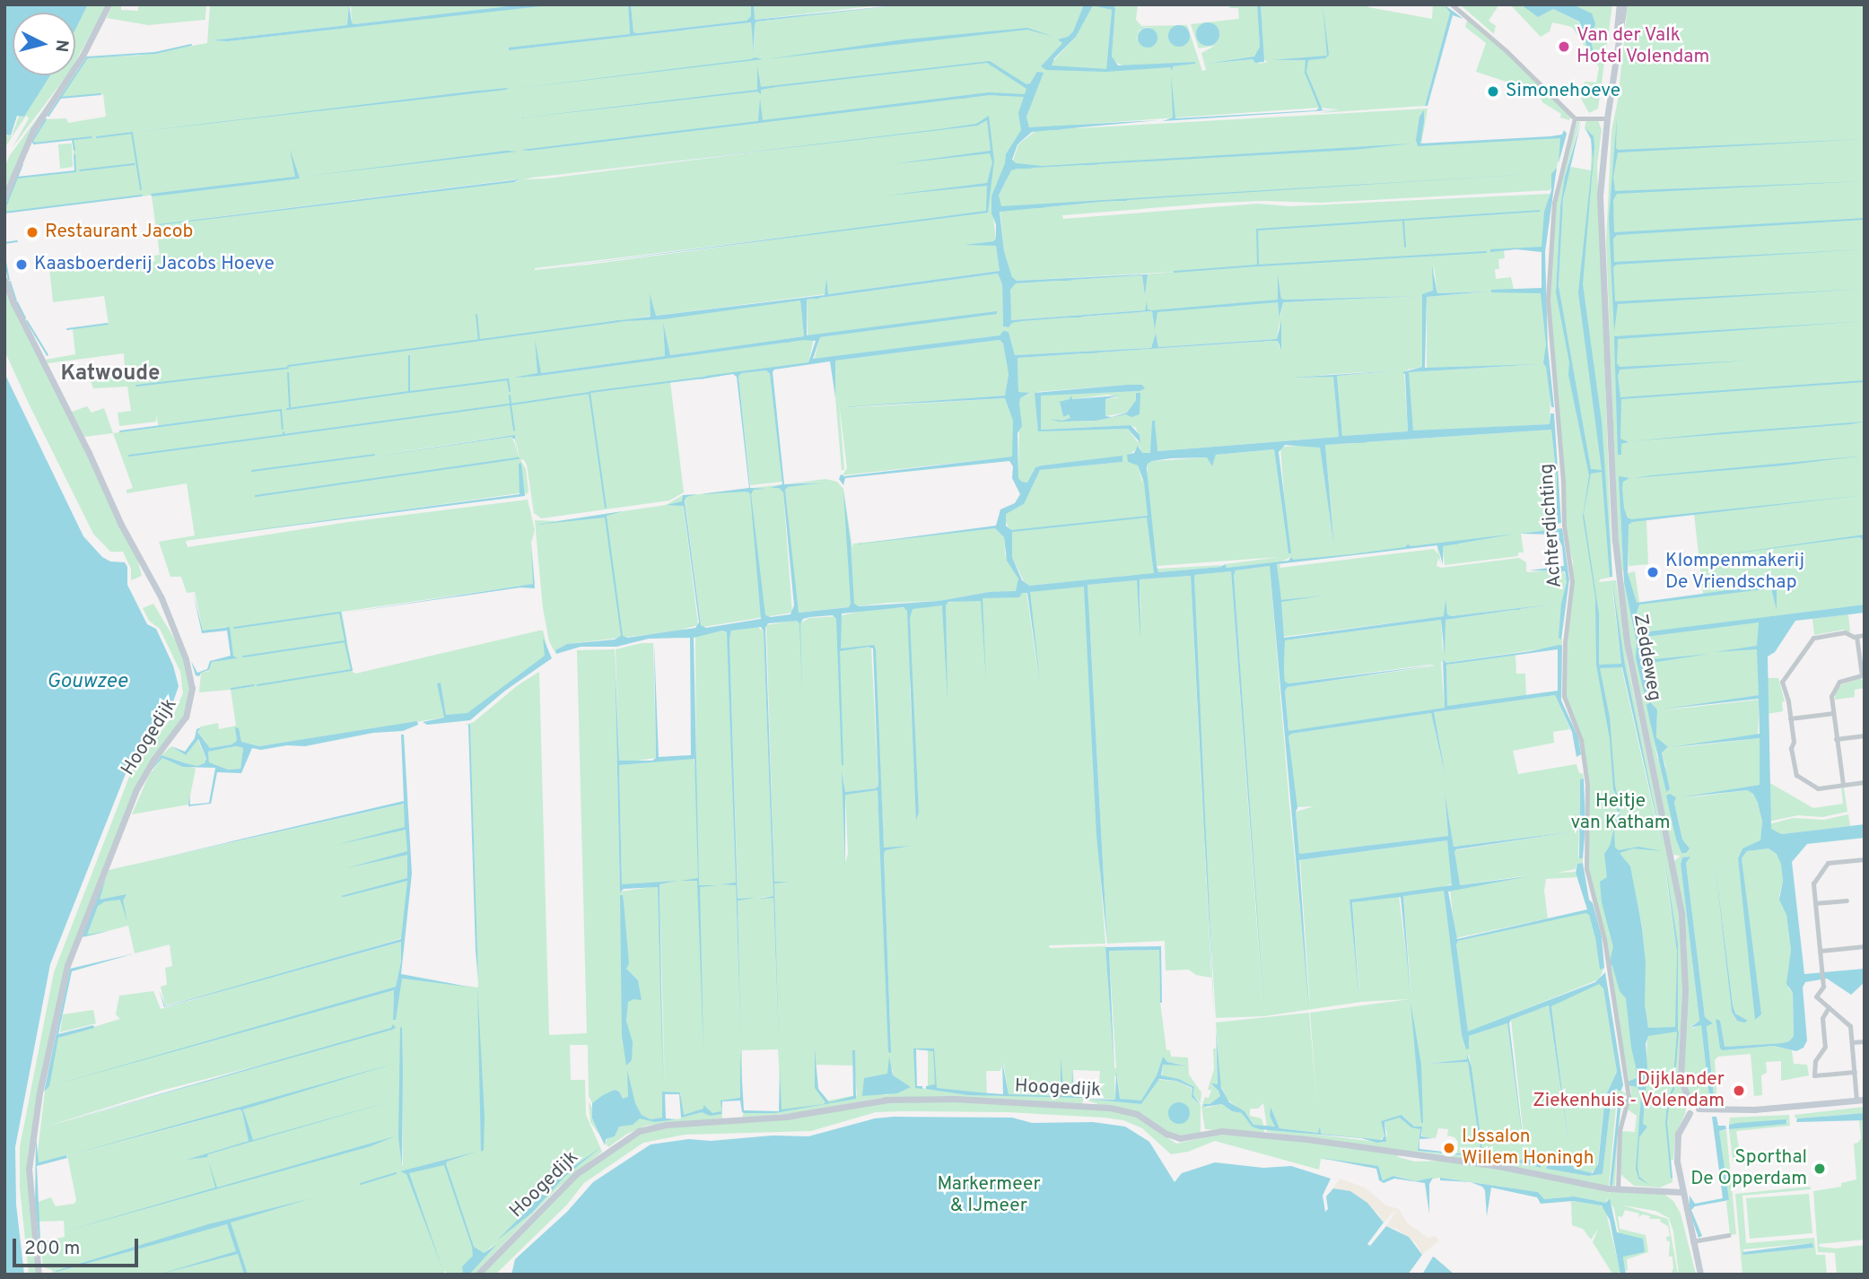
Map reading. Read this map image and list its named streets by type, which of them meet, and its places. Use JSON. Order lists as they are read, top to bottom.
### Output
{
  "streets": {
    "street": ["Achterdichting", "Zeddeweg", "Hoogedijk"]
  },
  "crossings": [
    ["Achterdichting", "Hoogedijk"]
  ],
  "districts": ["Katwoude"],
  "water": ["Gouwzee"],
  "parks": ["Heitje van Katham", "Markermeer & IJmeer"],
  "places": [
    "Van der Valk Hotel Volendam",
    "Simonehoeve",
    "Restaurant Jacob",
    "Kaasboerderij Jacobs Hoeve",
    "Klompenmakerij De Vriendschap",
    "Dijklander Ziekenhuis - Volendam",
    "IJssalon Willem Honingh",
    "Sporthal De Opperdam"
  ],
  "scale_bar": "200 m",
  "north": "right"
}
